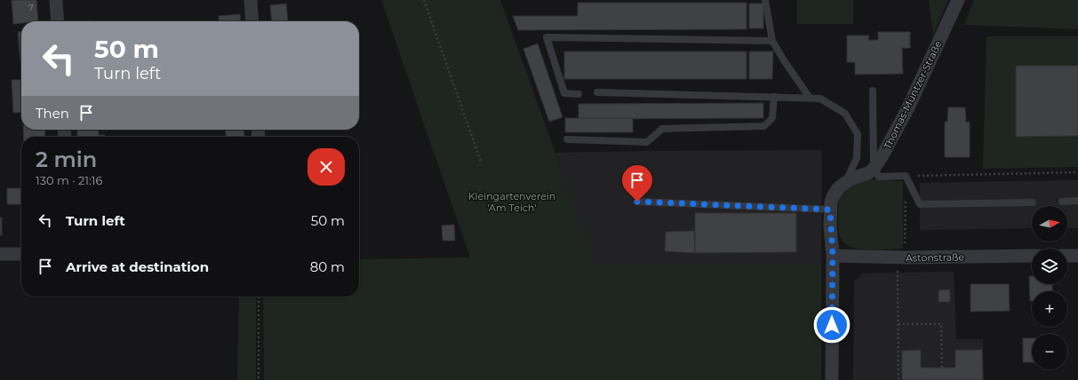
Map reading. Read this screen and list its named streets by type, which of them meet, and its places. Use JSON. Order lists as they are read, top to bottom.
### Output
{
  "streets": {
    "street": ["Thomas-Müntzer-Straße", "Astonstraße"]
  },
  "parks": ["Kleingartenverein 'Am Teich'"],
  "house_numbers": ["7"],
  "north": "right",
  "page": {
    "turn": ["50 m", "Turn left"],
    "then": "Then",
    "heading": ["2 min", "130 m · 21:16"],
    "list": [
      {
        "name": "Turn left",
        "value": "50 m"
      },
      {
        "name": "Arrive at destination",
        "value": "80 m"
      }
    ],
    "map_buttons": ["+", "−"]
  }
}
